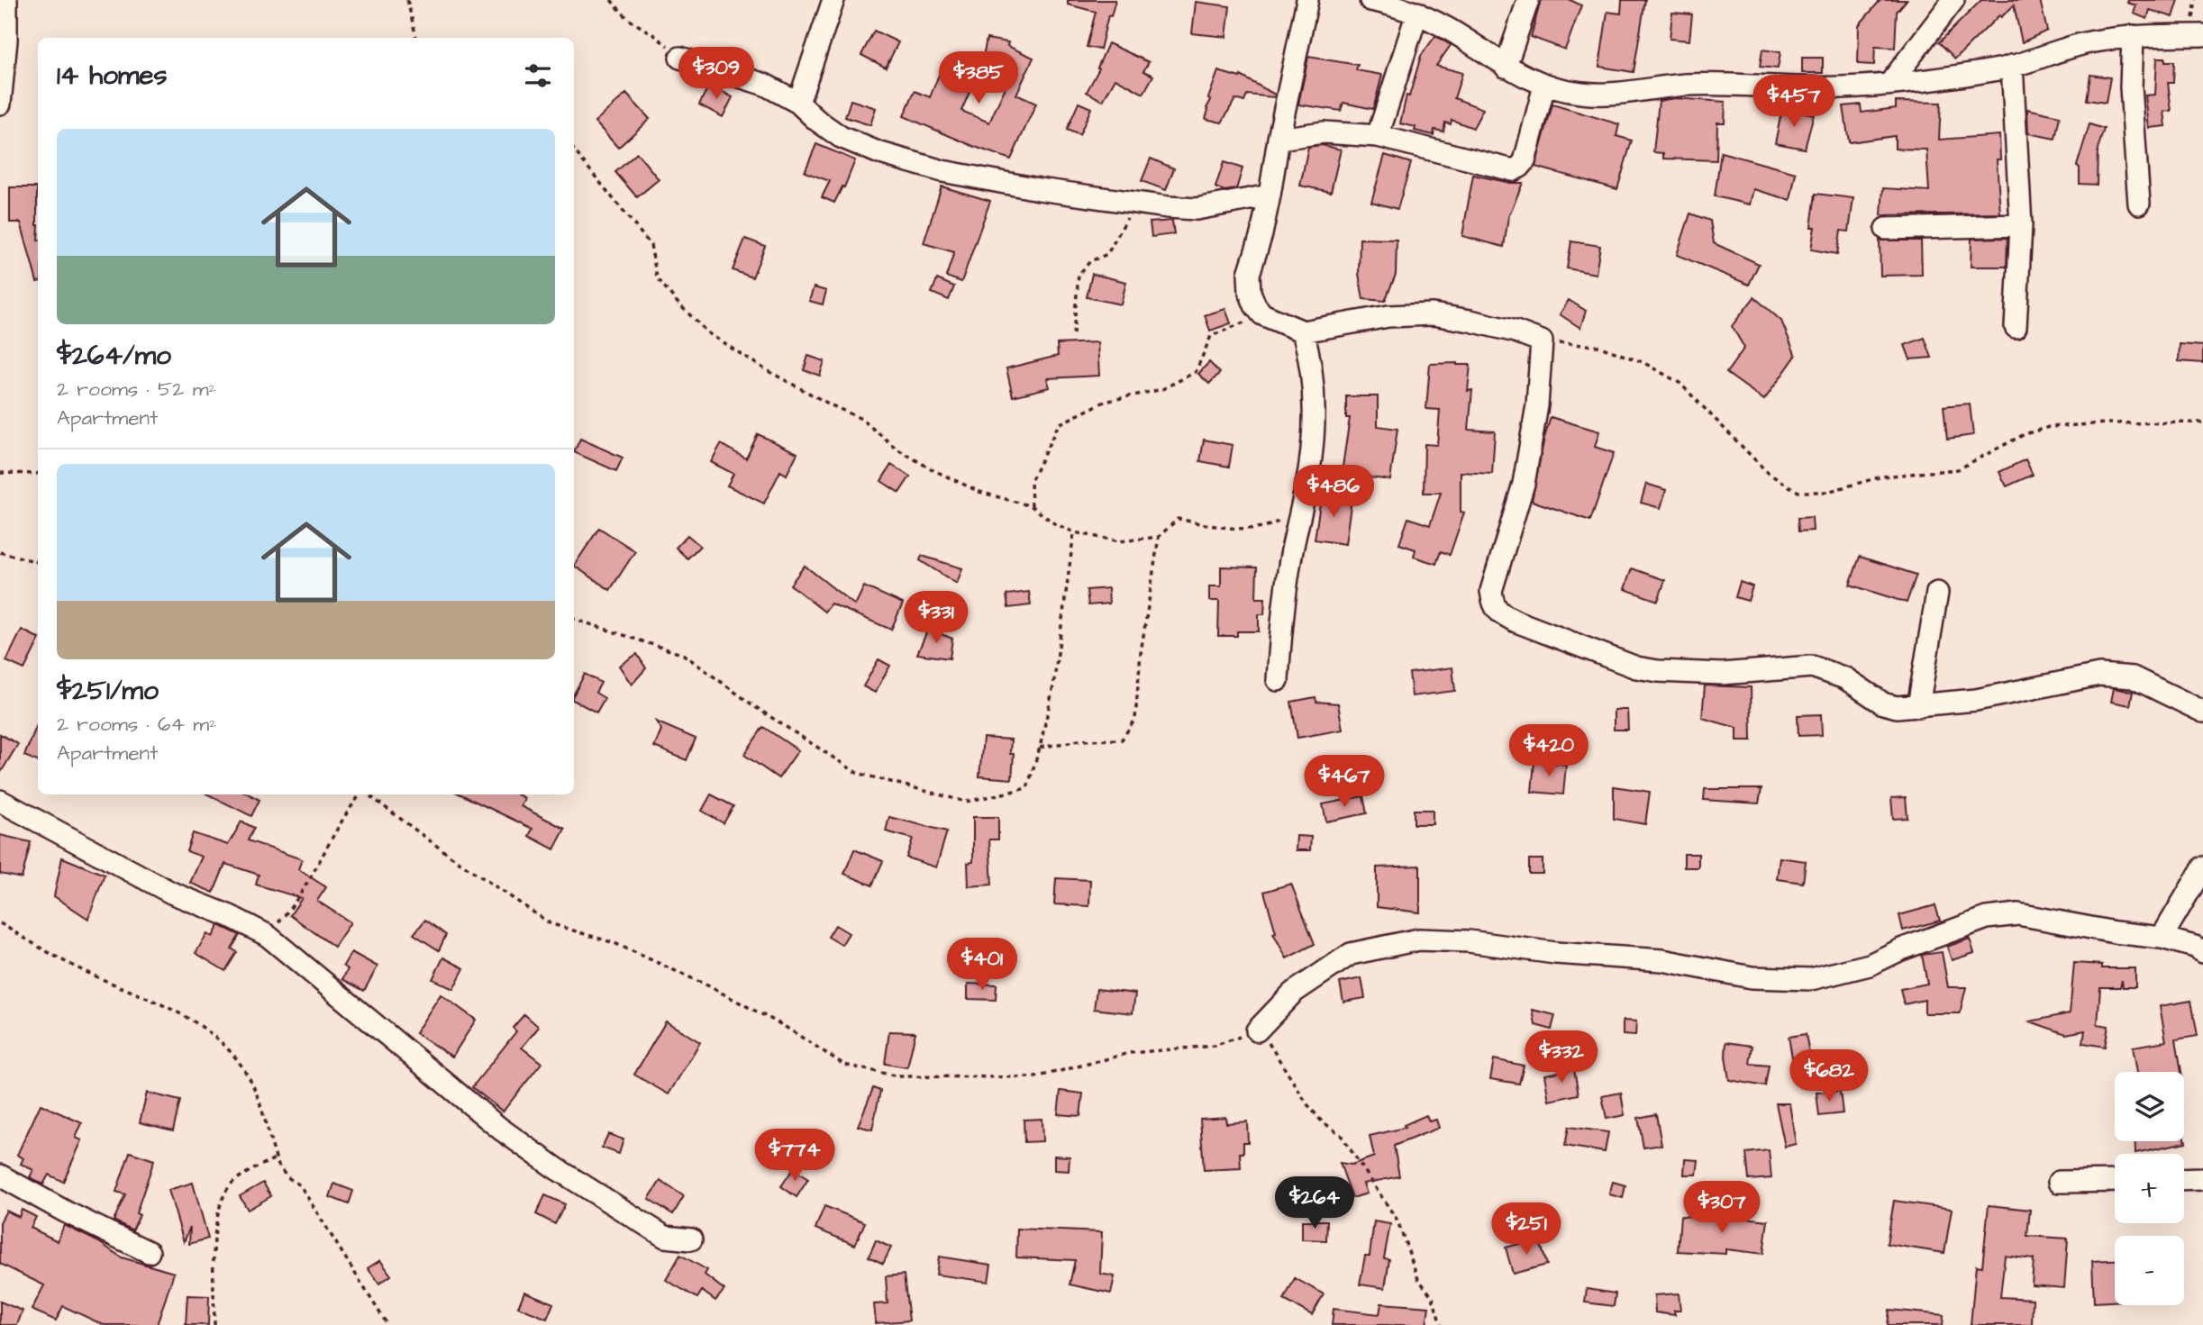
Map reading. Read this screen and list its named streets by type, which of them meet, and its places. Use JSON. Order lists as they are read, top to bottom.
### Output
{
  "page": {
    "heading": "14 homes",
    "price": [
      "$309",
      "$385",
      "$457",
      "$486",
      "$331",
      "$420",
      "$467",
      "$401",
      "$332",
      "$682",
      "$774",
      "$264",
      "$307",
      "$251"
    ],
    "list": [
      {
        "name": "$264/mo",
        "note": "2 rooms · 52 m² · Apartment"
      },
      {
        "name": "$251/mo",
        "note": "2 rooms · 64 m² · Apartment"
      }
    ],
    "map_buttons": ["+", "−"]
  }
}
